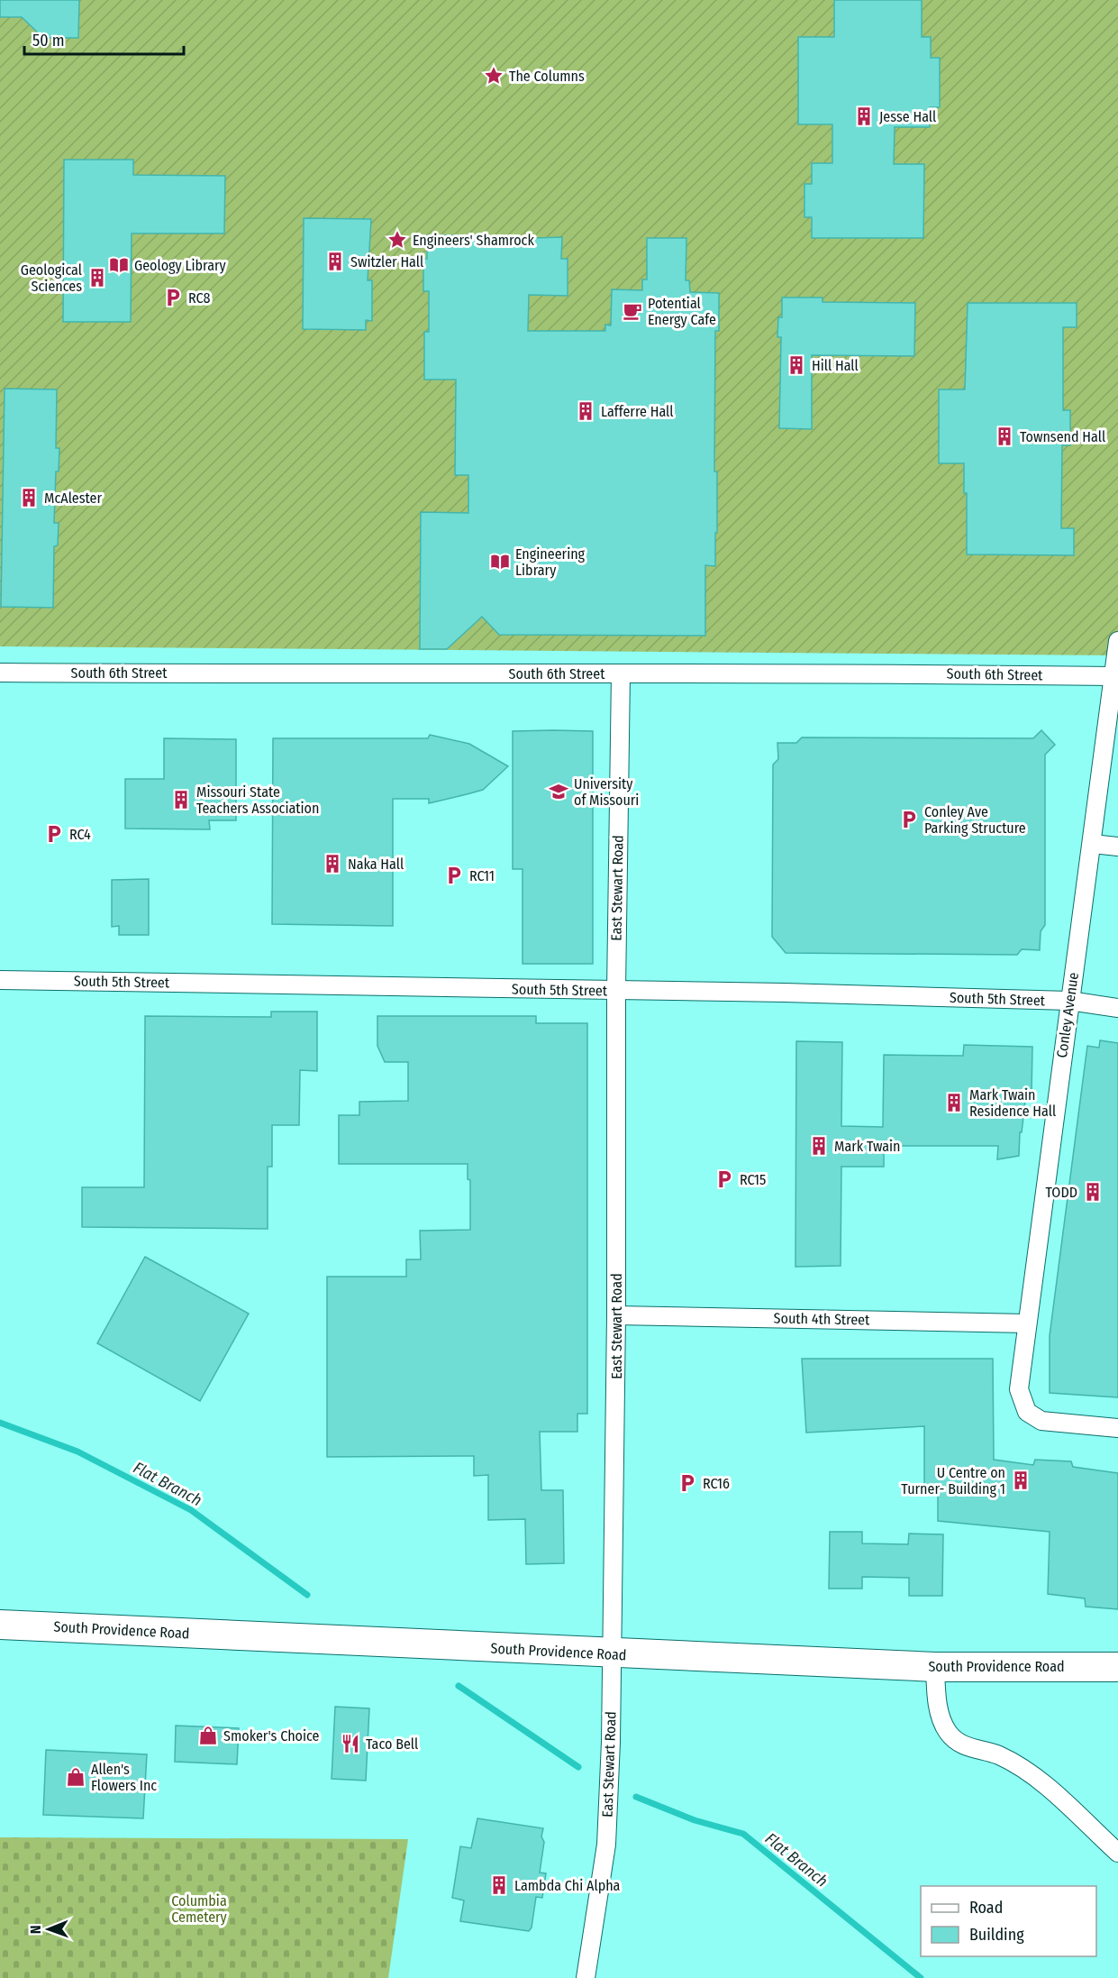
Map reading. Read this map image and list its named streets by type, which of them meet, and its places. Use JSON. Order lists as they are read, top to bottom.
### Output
{
  "streets": {
    "main road": ["South Providence Road"],
    "street": [
      "South 6th Street",
      "East Stewart Road",
      "South 5th Street",
      "Conley Avenue",
      "South 4th Street"
    ]
  },
  "crossings": [
    ["South 6th Street", "East Stewart Road"],
    ["South 6th Street", "Conley Avenue"],
    ["East Stewart Road", "South 5th Street"],
    ["East Stewart Road", "South 4th Street"],
    ["East Stewart Road", "South Providence Road"],
    ["South 5th Street", "Conley Avenue"],
    ["Conley Avenue", "South 4th Street"]
  ],
  "water": ["Flat Branch"],
  "parks": ["Columbia Cemetery"],
  "places": {
    "place": ["The Columns", "Engineers' Shamrock"],
    "building": [
      "Jesse Hall",
      "Switzler Hall",
      "Geological Sciences",
      "Hill Hall",
      "Lafferre Hall",
      "Townsend Hall",
      "McAlester",
      "Missouri State Teachers Association",
      "Naka Hall",
      "Mark Twain Residence Hall",
      "Mark Twain",
      "TODD",
      "U Centre on Turner- Building 1",
      "Lambda Chi Alpha"
    ],
    "library": ["Geology Library", "Engineering Library"],
    "parking": [
      "RC8",
      "Conley Ave Parking Structure",
      "RC4",
      "RC11",
      "RC15",
      "RC16"
    ],
    "cafe": ["Potential Energy Cafe"],
    "school or university": ["University of Missouri"],
    "shop": ["Smoker's Choice", "Allen's Flowers Inc"],
    "restaurant": ["Taco Bell"]
  },
  "legend": ["Road", "Building"],
  "scale_bar": "50 m",
  "north": "left"
}
